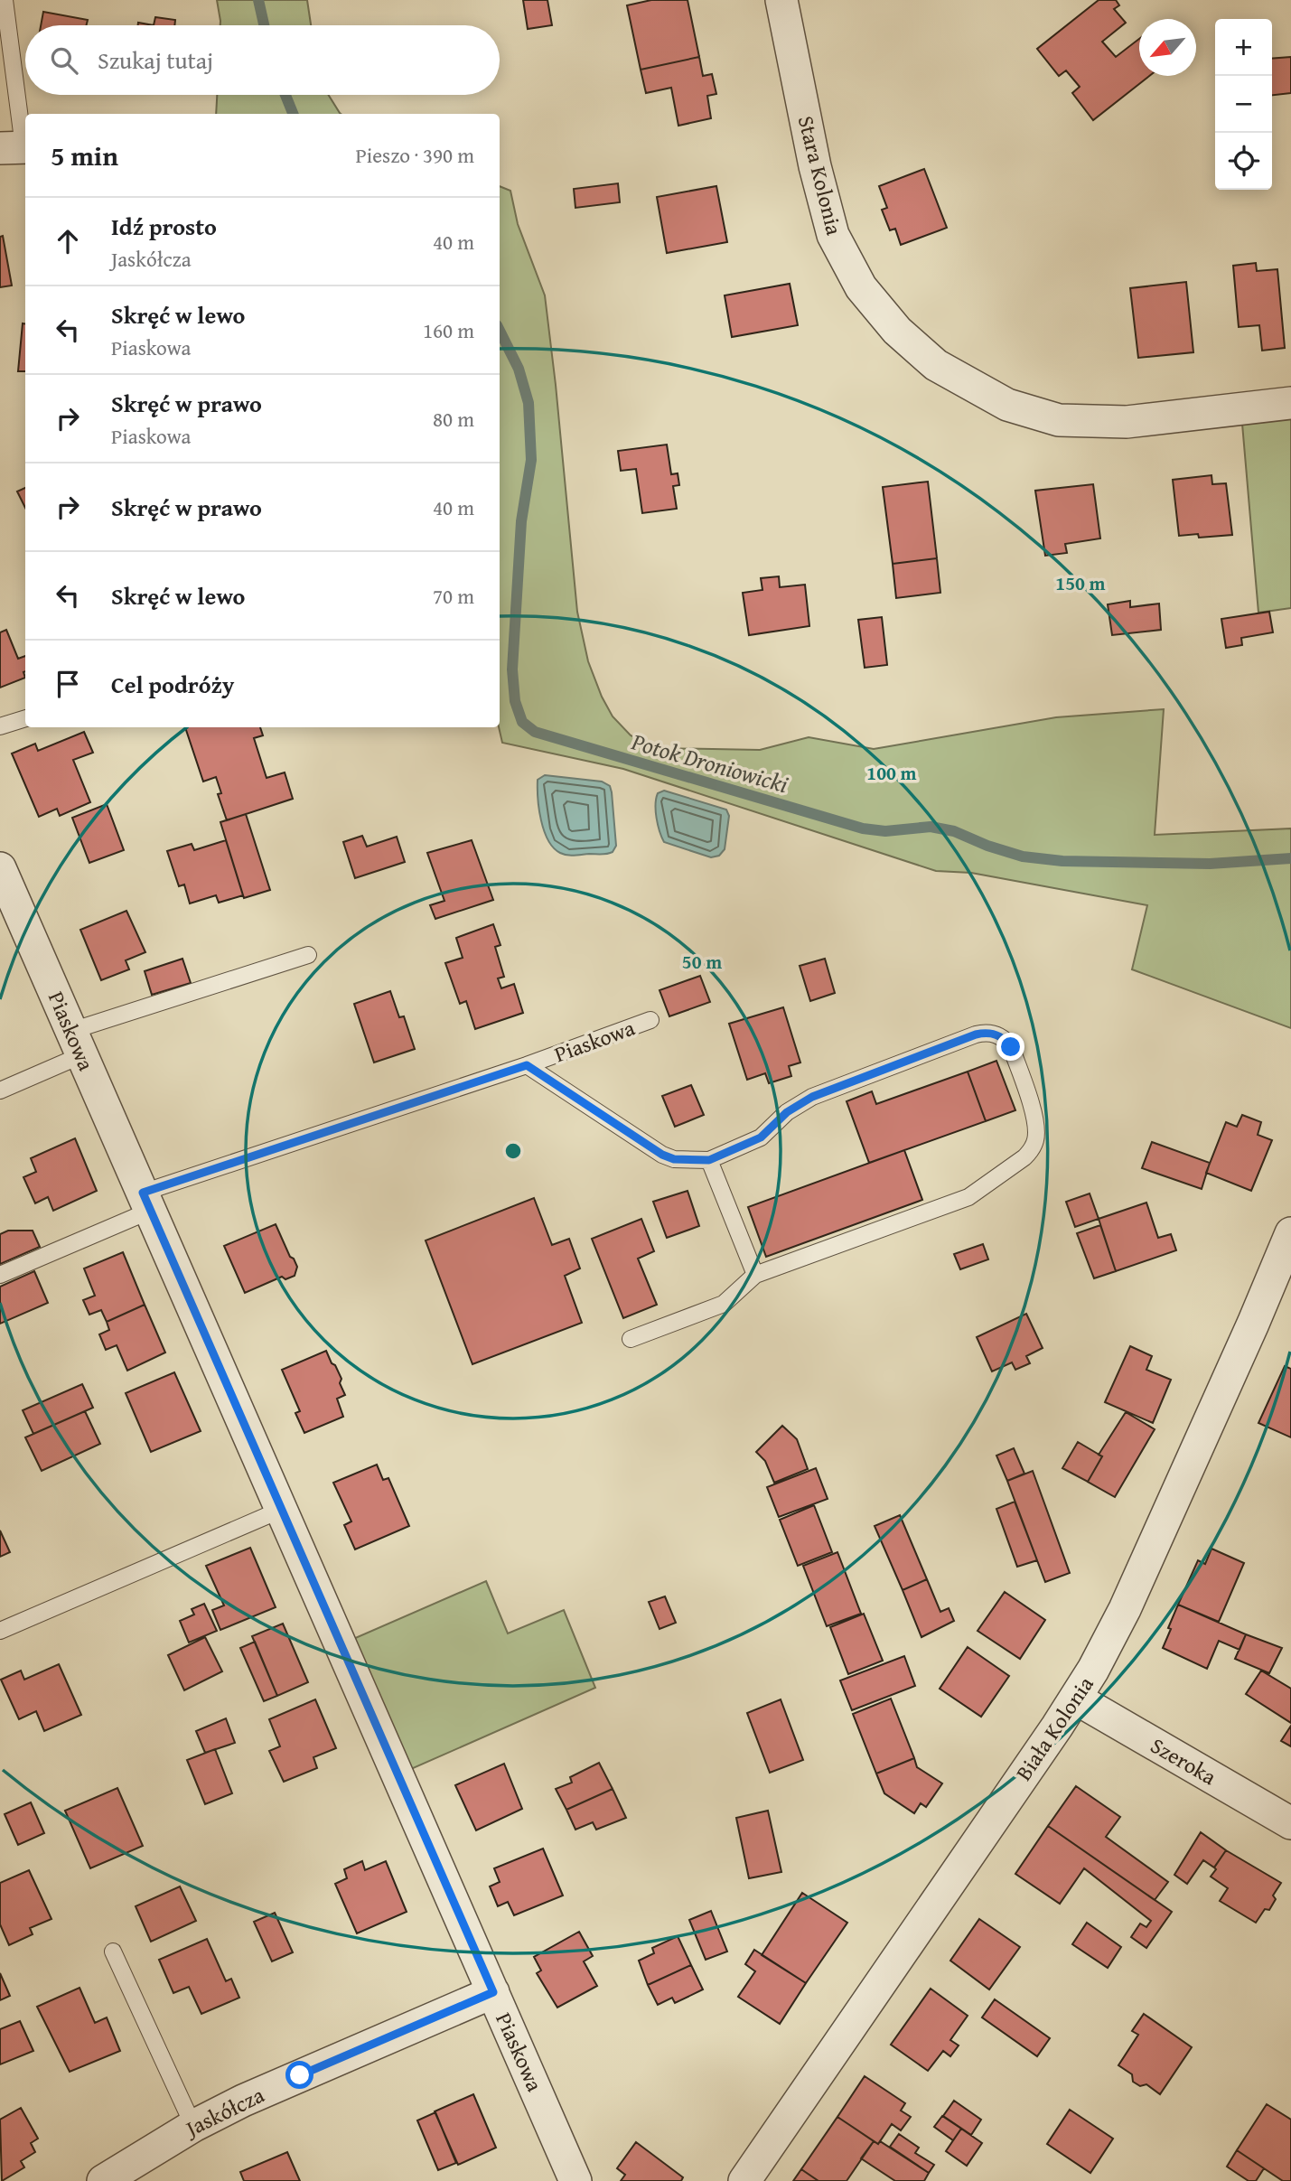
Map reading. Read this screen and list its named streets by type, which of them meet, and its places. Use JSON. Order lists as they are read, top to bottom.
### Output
{
  "streets": {
    "street": [
      "Stara Kolonia",
      "Piaskowa",
      "Biała Kolonia",
      "Szeroka",
      "Jaskółcza"
    ]
  },
  "crossings": [
    ["Piaskowa", "Jaskółcza"],
    ["Biała Kolonia", "Szeroka"]
  ],
  "water": ["Potok Droniowicki"],
  "north": "bottom left",
  "page": {
    "map_buttons": ["+", "−"],
    "search": "Szukaj tutaj",
    "heading": ["5 min", "Pieszo · 390 m"],
    "list": [
      ["Idź prosto", "Jaskółcza", "40 m"],
      ["Skręć w lewo", "Piaskowa", "160 m"],
      ["Skręć w prawo", "Piaskowa", "80 m"],
      ["Skręć w prawo", "40 m"],
      ["Skręć w lewo", "70 m"],
      "Cel podróży"
    ]
  },
  "rings": ["150 m", "100 m", "50 m"]
}
